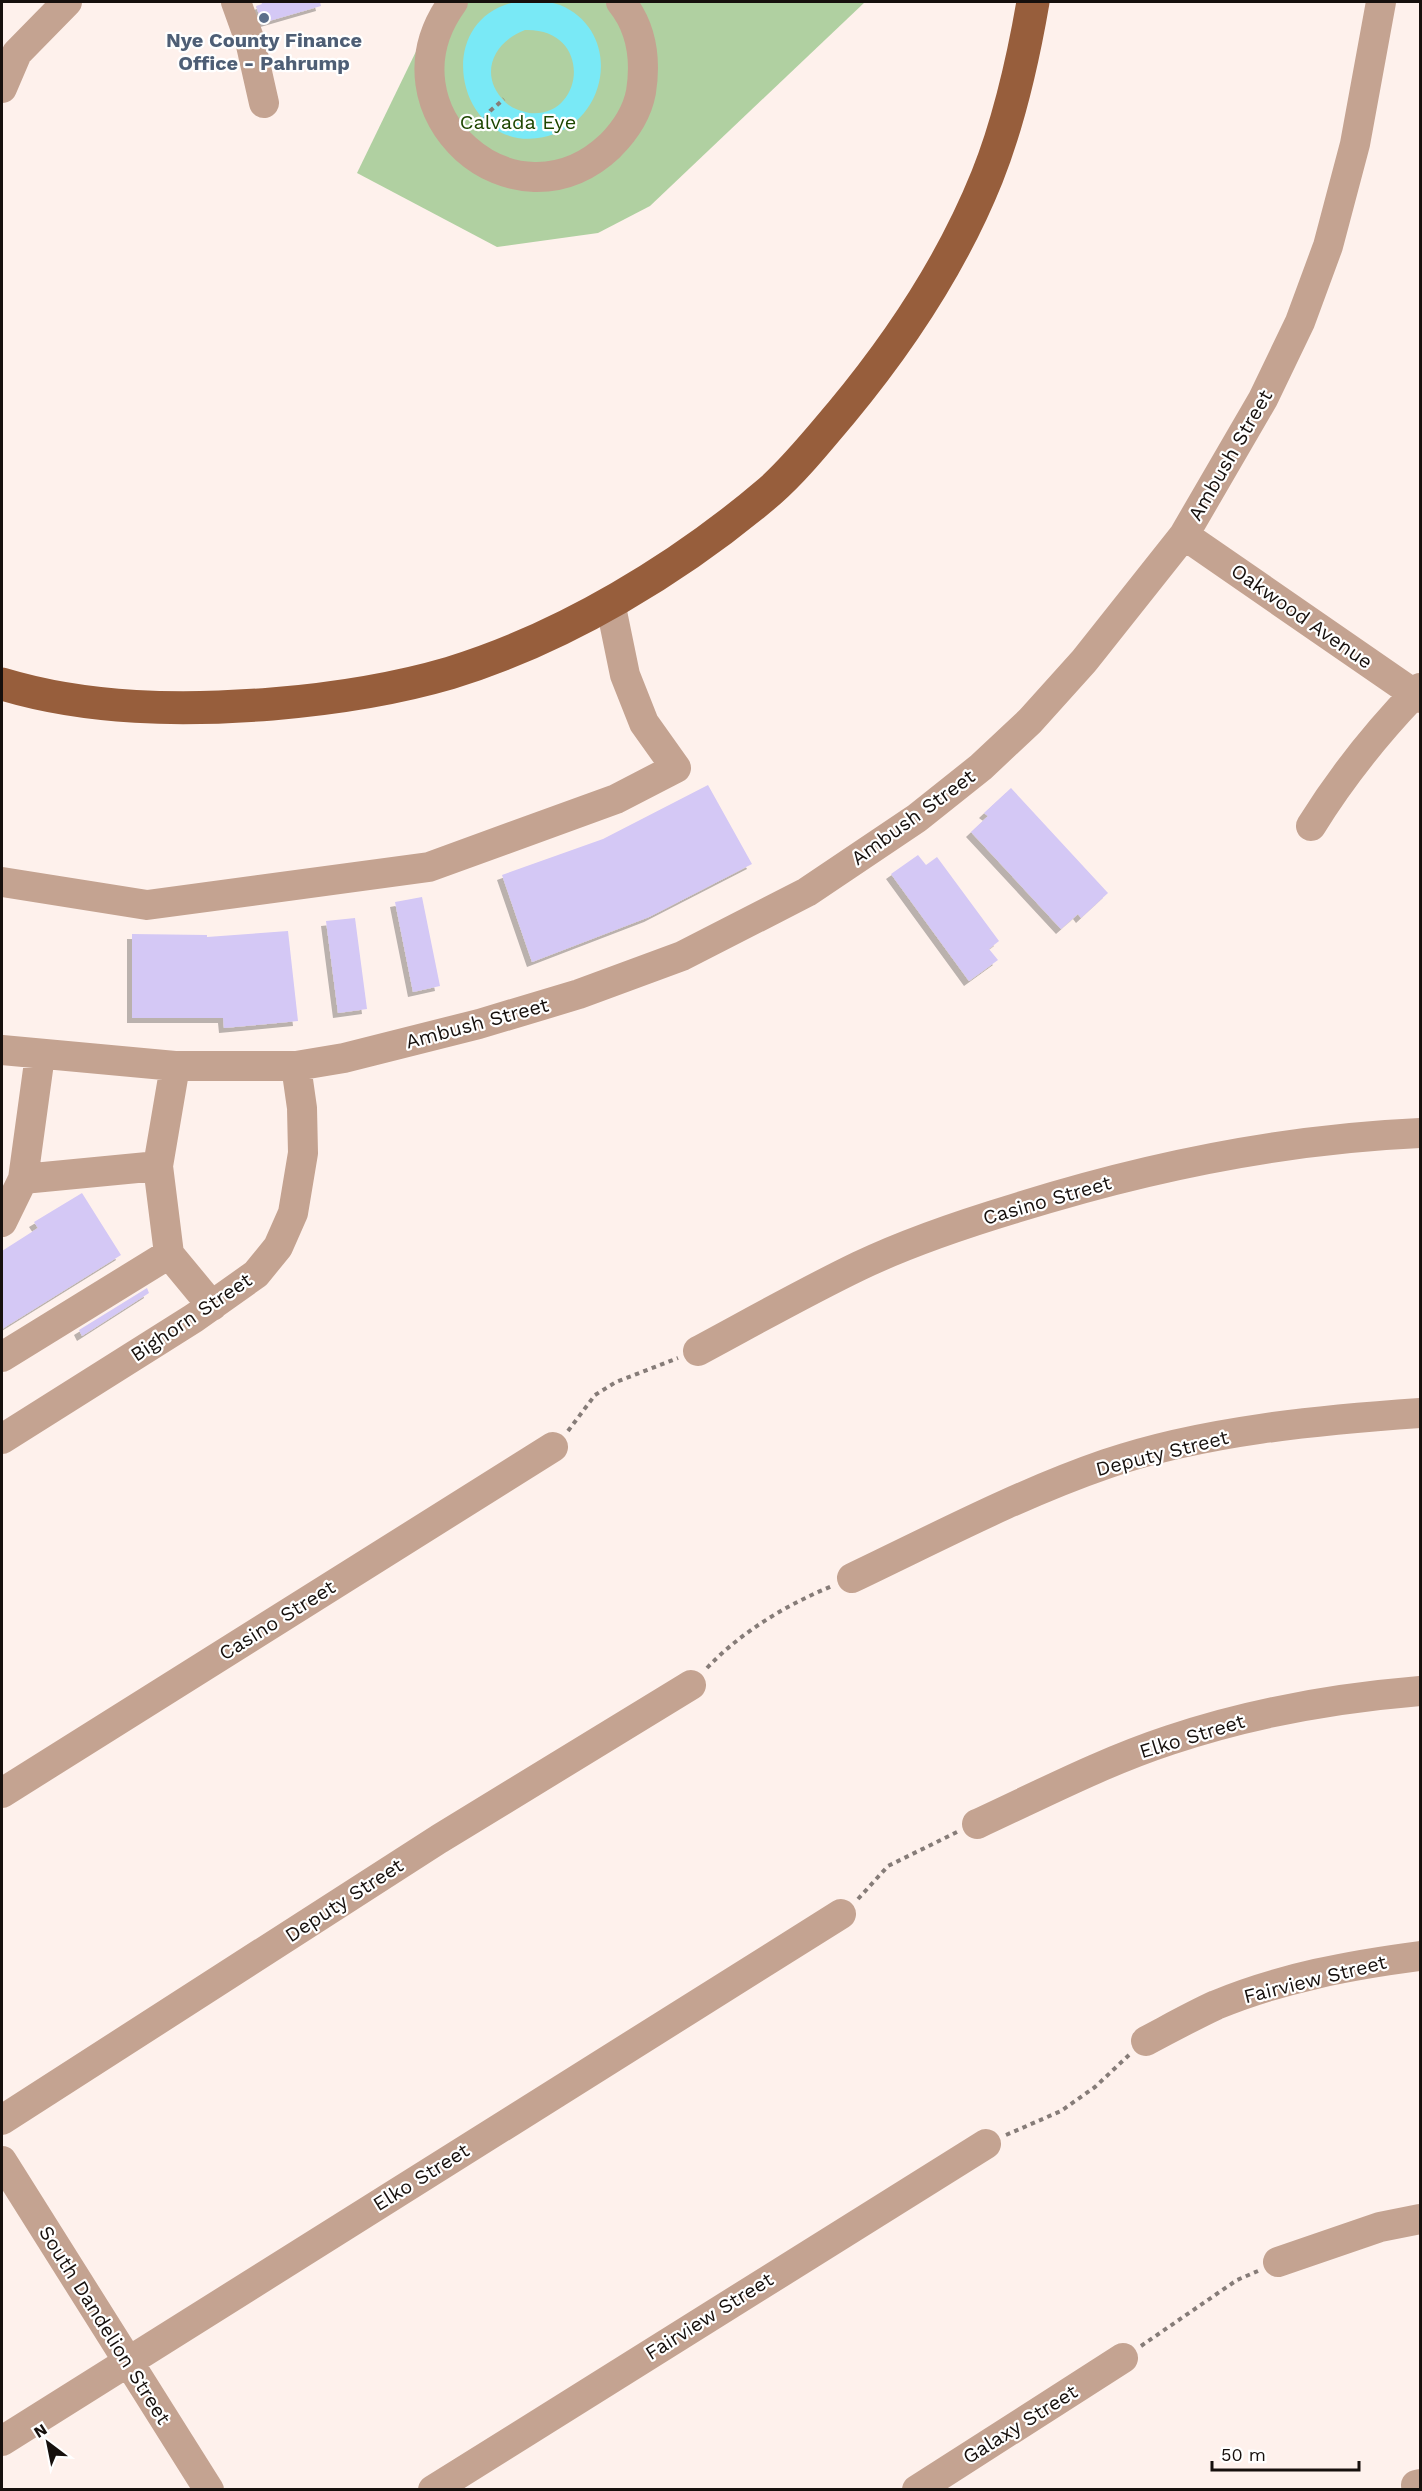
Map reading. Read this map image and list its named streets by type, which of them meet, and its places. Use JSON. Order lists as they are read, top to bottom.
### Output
{
  "streets": {
    "street": [
      "Ambush Street",
      "Oakwood Avenue",
      "Casino Street",
      "Bighorn Street",
      "Deputy Street",
      "Elko Street",
      "Fairview Street",
      "South Dandelion Street",
      "Galaxy Street"
    ]
  },
  "crossings": [
    ["Ambush Street", "Oakwood Avenue"],
    ["Ambush Street", "Bighorn Street"],
    ["Elko Street", "South Dandelion Street"]
  ],
  "parks": ["Calvada Eye"],
  "places": ["Nye County Finance Office - Pahrump"],
  "scale_bar": "50 m",
  "north": "top left"
}
